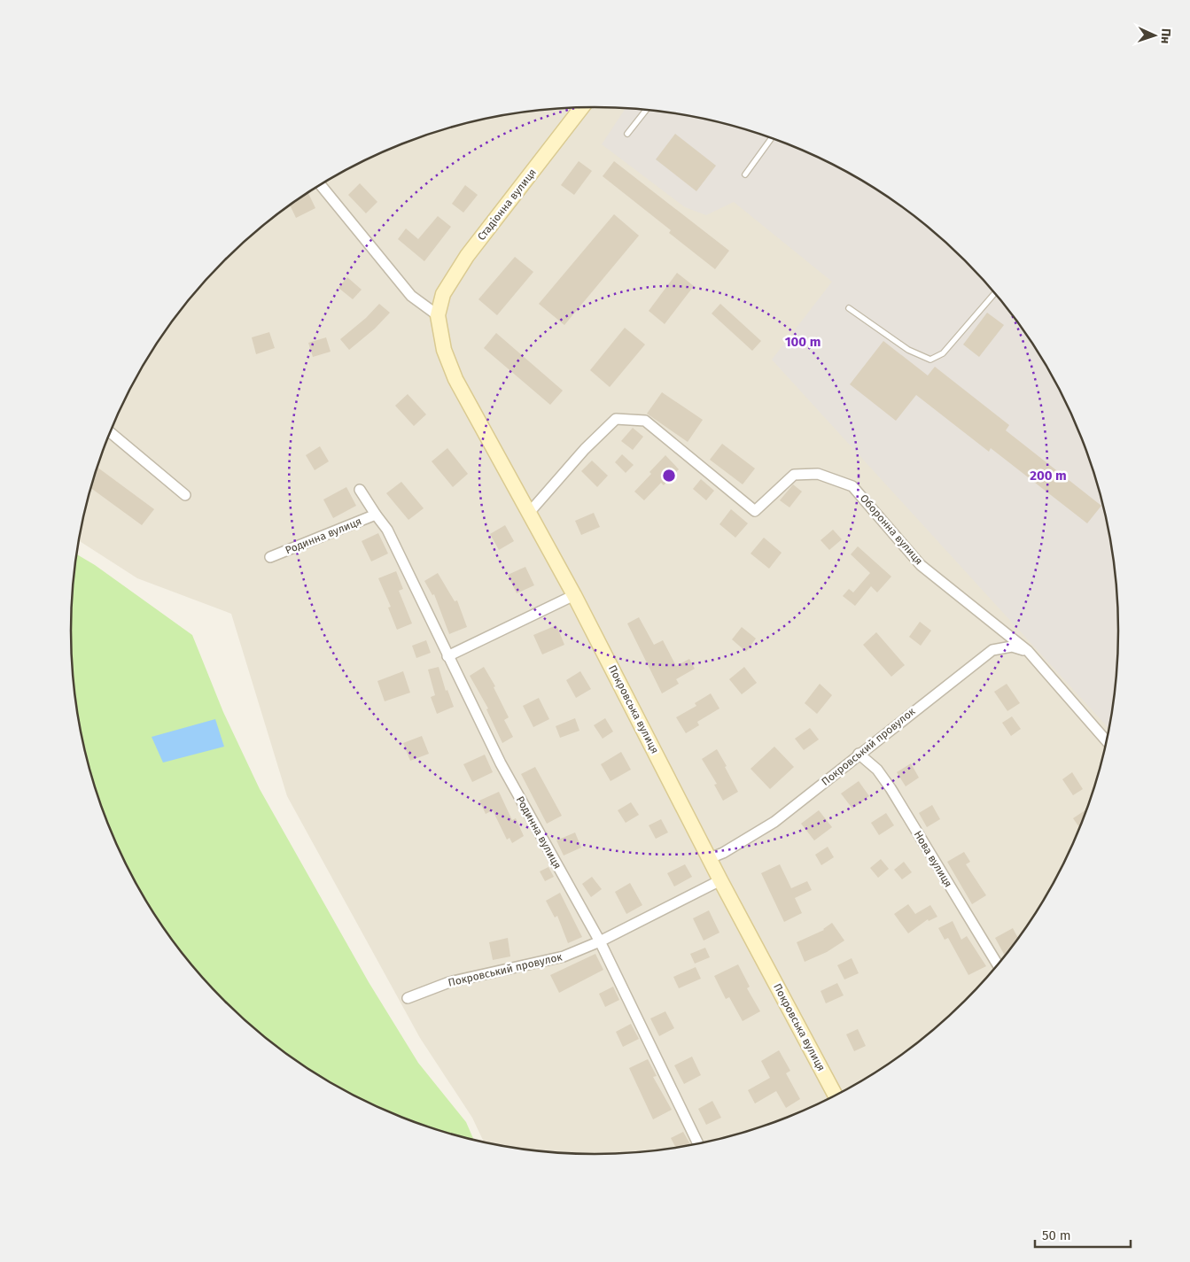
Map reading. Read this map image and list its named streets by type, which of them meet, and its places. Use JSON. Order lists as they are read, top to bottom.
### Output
{
  "streets": {
    "street": [
      "Стадіонна вулиця",
      "Оборонна вулиця",
      "Родинна вулиця",
      "Покровська вулиця",
      "Покровський провулок",
      "Нова вулиця"
    ]
  },
  "crossings": [
    ["Стадіонна вулиця", "Покровська вулиця"],
    ["Оборонна вулиця", "Покровська вулиця"],
    ["Оборонна вулиця", "Покровський провулок"],
    ["Родинна вулиця", "Покровський провулок"],
    ["Покровська вулиця", "Покровський провулок"],
    ["Покровський провулок", "Нова вулиця"]
  ],
  "scale_bar": "50 m",
  "north": "right",
  "rings": ["100 m", "200 m"]
}
